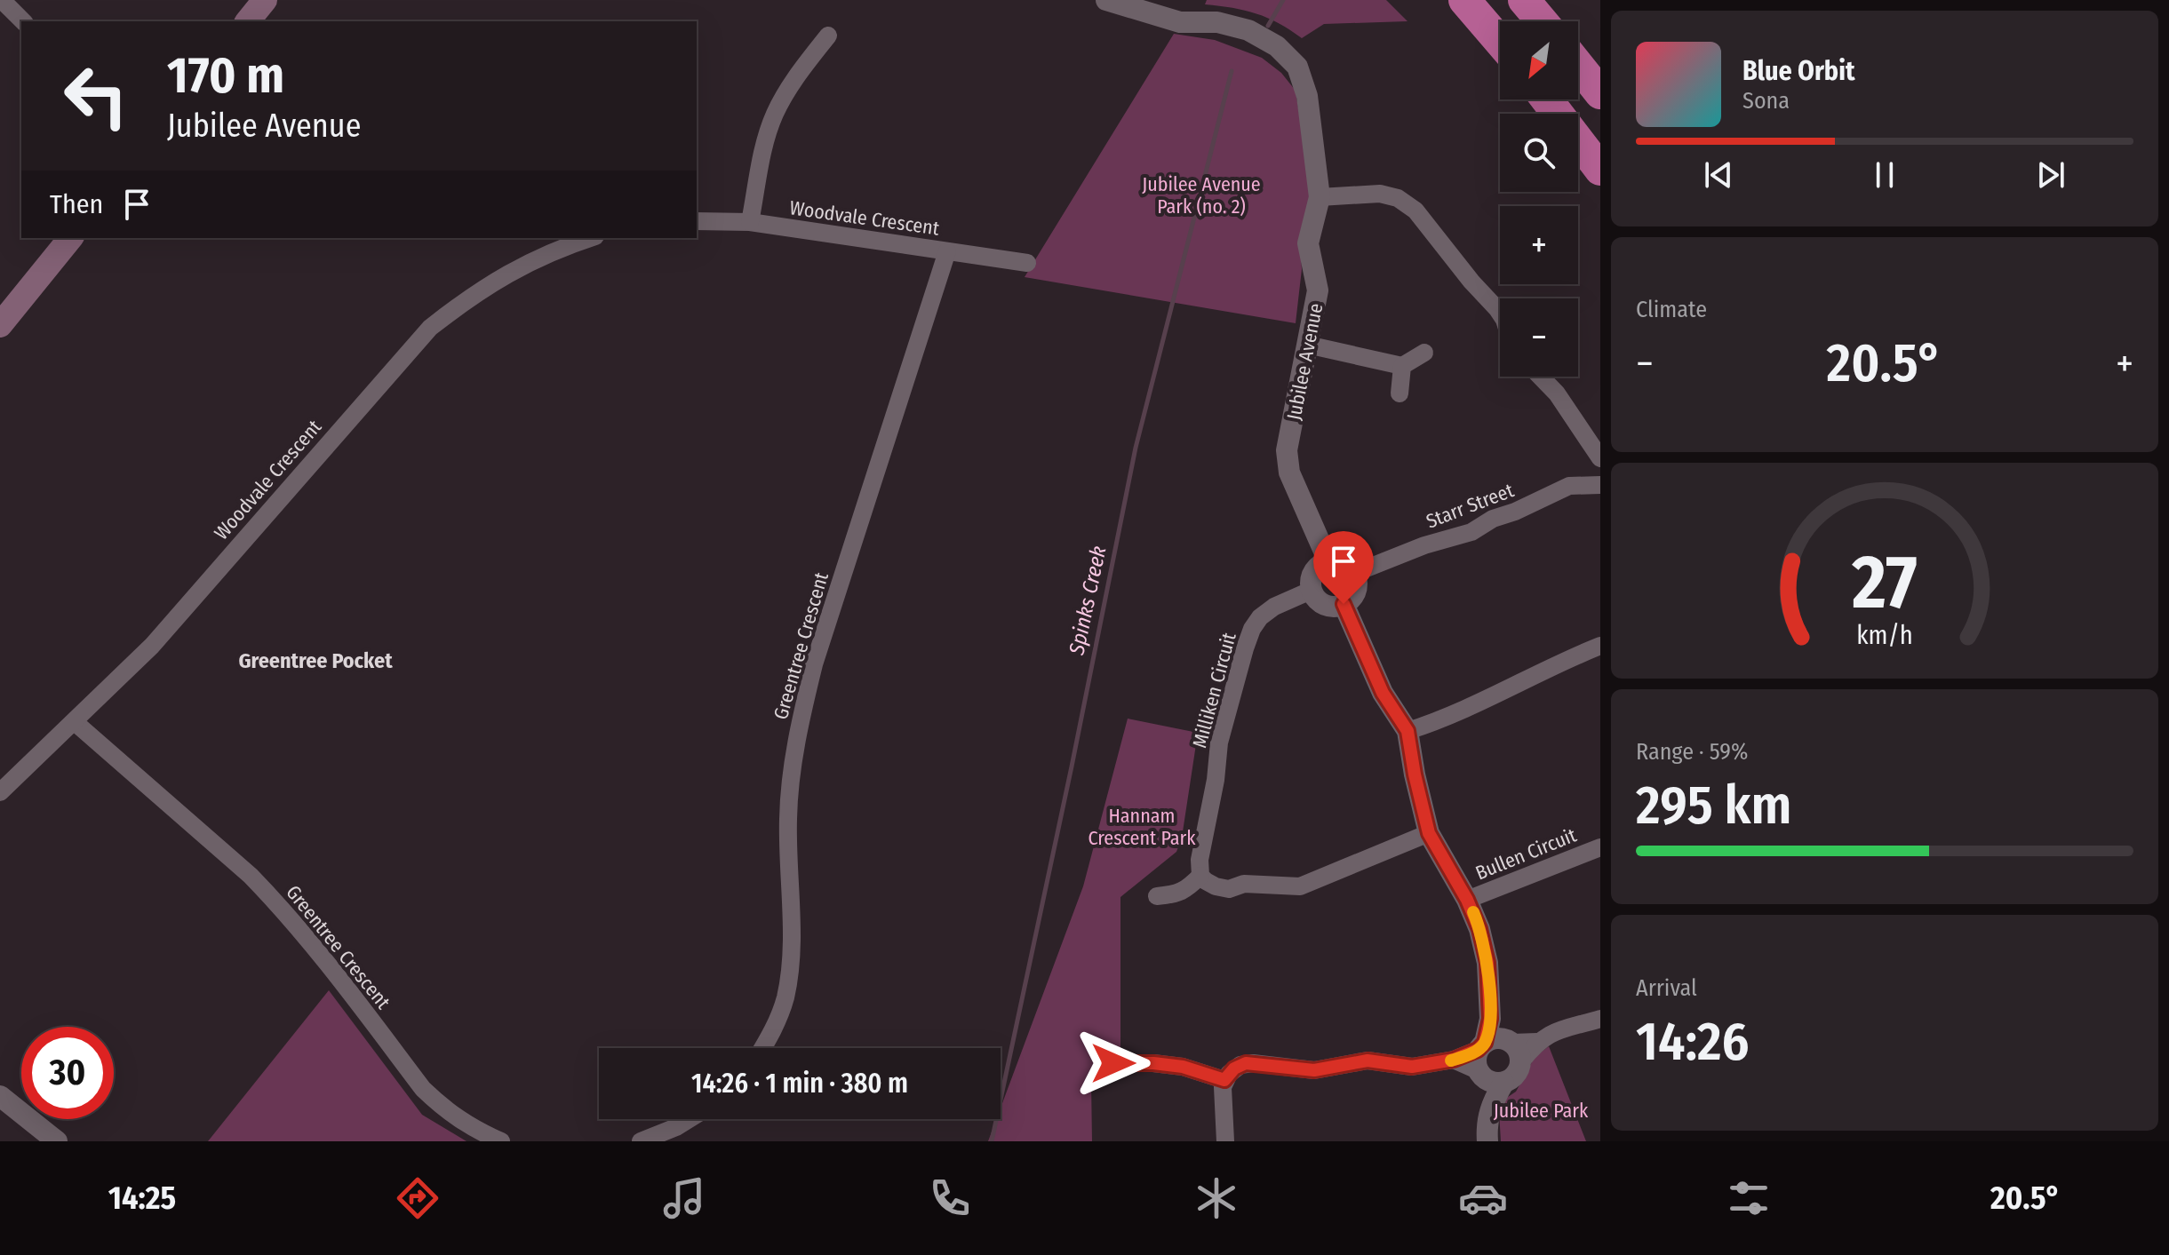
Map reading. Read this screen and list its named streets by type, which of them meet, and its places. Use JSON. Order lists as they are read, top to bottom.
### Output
{
  "streets": {
    "street": [
      "Woodvale Crescent",
      "Jubilee Avenue",
      "Starr Street",
      "Greentree Crescent",
      "Milliken Circuit",
      "Bullen Circuit"
    ]
  },
  "crossings": [
    ["Woodvale Crescent", "Greentree Crescent"],
    ["Jubilee Avenue", "Starr Street"],
    ["Jubilee Avenue", "Milliken Circuit"],
    ["Starr Street", "Milliken Circuit"]
  ],
  "districts": ["Greentree Pocket"],
  "water": ["Spinks Creek"],
  "parks": ["Jubilee Avenue Park (no. 2)", "Hannam Crescent Park", "Jubilee Park"],
  "north": "bottom left",
  "page": {
    "map_buttons": ["+", "−"],
    "turn": ["170 m", "Jubilee Avenue"],
    "song": ["Blue Orbit", "Sona"],
    "then": "Then",
    "tile": [
      "Climate",
      ["Range · 59%", "295 km"],
      ["Arrival", "14:26"]
    ],
    "heat": ["−", "20.5°", "+"],
    "limit": "30",
    "trip": "14:26 · 1 min · 380 m",
    "tabs": ["14:25", "20.5°"],
    "gauge": ["27", "km/h"]
  }
}
